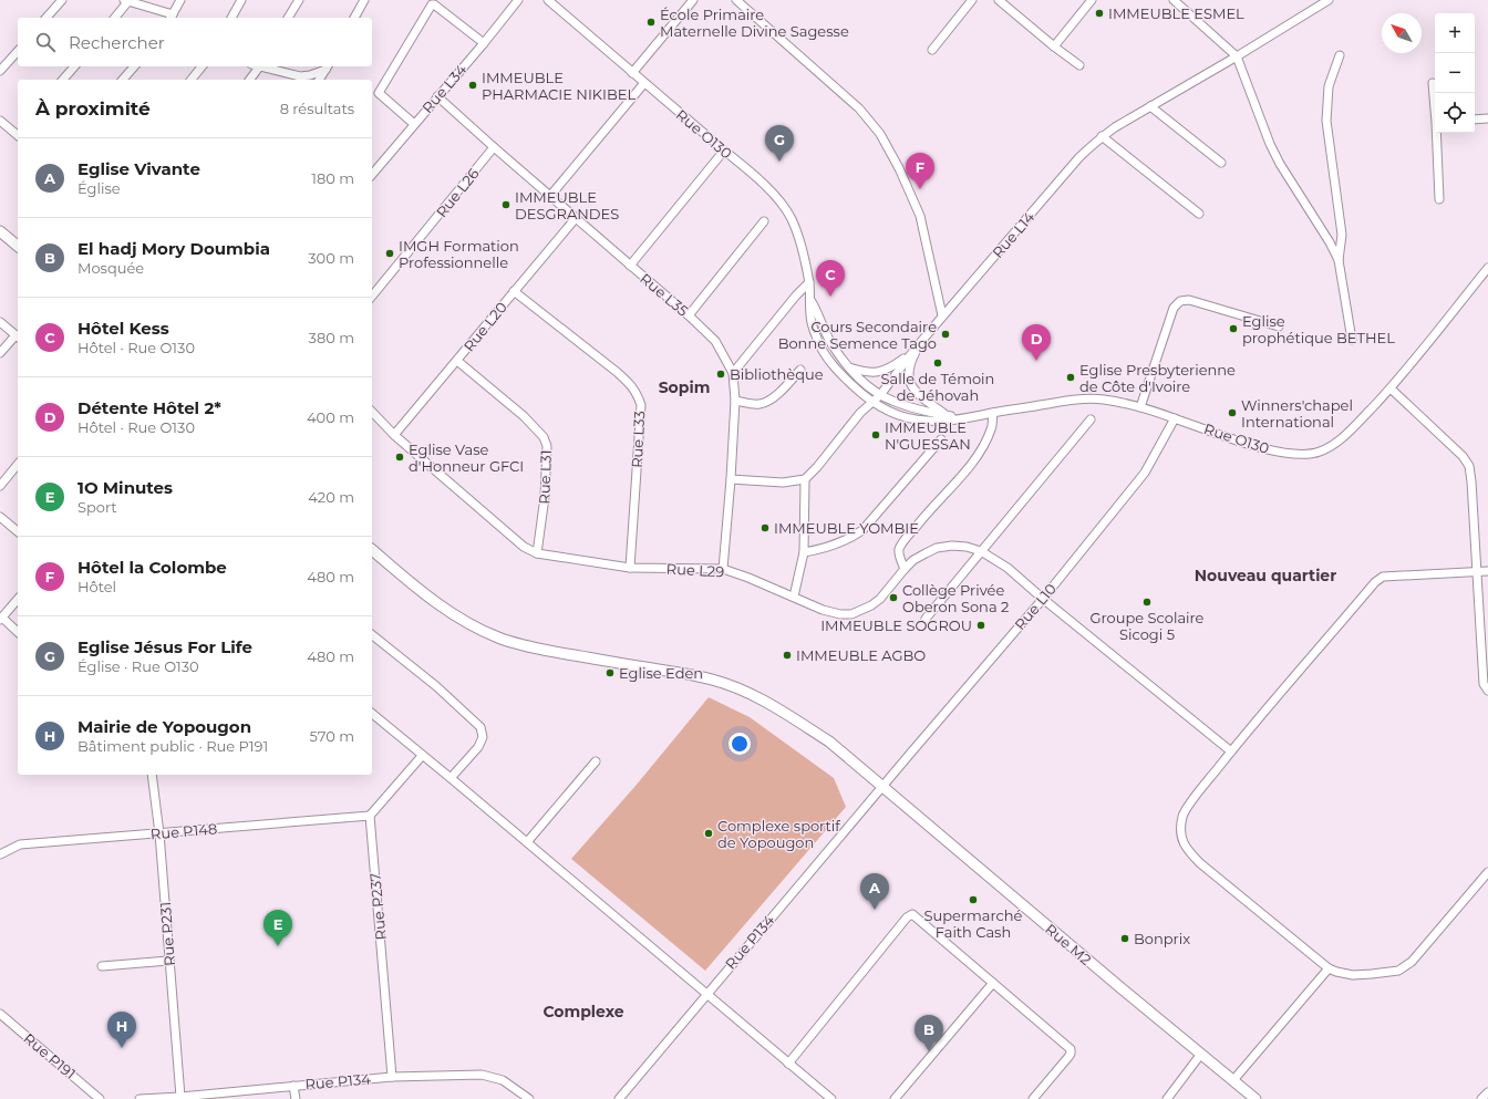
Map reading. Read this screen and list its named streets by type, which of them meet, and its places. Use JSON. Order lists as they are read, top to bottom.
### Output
{
  "streets": {
    "main road": ["Rue M2"],
    "street": [
      "Rue L34",
      "Rue O130",
      "Rue L26",
      "Rue L14",
      "Rue L35",
      "Rue L20",
      "Rue L33",
      "Rue L31",
      "Rue L29",
      "Rue L10",
      "Rue P148",
      "Rue P237",
      "Rue P231",
      "Rue P134",
      "Rue P191"
    ]
  },
  "crossings": [
    ["Rue L34", "Rue L35"],
    ["Rue O130", "Rue L14"],
    ["Rue O130", "Rue L10"],
    ["Rue L26", "Rue L35"],
    ["Rue L35", "Rue L20"],
    ["Rue L35", "Rue L29"],
    ["Rue L20", "Rue L33"],
    ["Rue L20", "Rue L31"],
    ["Rue L20", "Rue L29"],
    ["Rue L33", "Rue L29"],
    ["Rue L31", "Rue L29"],
    ["Rue L29", "Rue L10"],
    ["Rue L10", "Rue P134"],
    ["Rue L10", "Rue M2"],
    ["Rue P148", "Rue P237"],
    ["Rue P148", "Rue P231"],
    ["Rue P237", "Rue P134"],
    ["Rue P231", "Rue P134"],
    ["Rue P134", "Rue M2"]
  ],
  "districts": ["Sopim", "Nouveau quartier", "Complexe"],
  "places": [
    "IMMEUBLE ESMEL",
    "École Primaire Maternelle Divine Sagesse",
    "IMMEUBLE PHARMACIE NIKIBEL",
    "IMMEUBLE DESGRANDES",
    "IMGH Formation Professionnelle",
    "Eglise prophétique BETHEL",
    "Cours Secondaire Bonne Semence Tago",
    "Salle de Témoin de Jéhovah",
    "Bibliothèque",
    "Eglise Presbyterienne de Côte d'Ivoire",
    "Winners'chapel International",
    "IMMEUBLE N'GUESSAN",
    "Eglise Vase d'Honneur GFCI",
    "IMMEUBLE YOMBIE",
    "Collège Privée Oberon Sona 2",
    "Groupe Scolaire Sicogi 5",
    "IMMEUBLE SOGROU",
    "IMMEUBLE AGBO",
    "Eglise Eden",
    "Complexe sportif de Yopougon",
    "Supermarché Faith Cash",
    "Bonprix"
  ],
  "north": "top left",
  "page": {
    "map_buttons": ["+", "−"],
    "search": "Rechercher",
    "heading": ["À proximité", "8 résultats"],
    "pins": [
      "G",
      "F",
      "C",
      "D",
      "A",
      "E",
      "H",
      "B"
    ],
    "list": [
      {
        "mark": "A",
        "name": "Eglise Vivante",
        "note": "Église",
        "value": "180 m"
      },
      {
        "mark": "B",
        "name": "El hadj Mory Doumbia",
        "note": "Mosquée",
        "value": "300 m"
      },
      {
        "mark": "C",
        "name": "Hôtel Kess",
        "note": "Hôtel · Rue O130",
        "value": "380 m"
      },
      {
        "mark": "D",
        "name": "Détente Hôtel 2*",
        "note": "Hôtel · Rue O130",
        "value": "400 m"
      },
      {
        "mark": "E",
        "name": "1O Minutes",
        "note": "Sport",
        "value": "420 m"
      },
      {
        "mark": "F",
        "name": "Hôtel la Colombe",
        "note": "Hôtel",
        "value": "480 m"
      },
      {
        "mark": "G",
        "name": "Eglise Jésus For Life",
        "note": "Église · Rue O130",
        "value": "480 m"
      },
      {
        "mark": "H",
        "name": "Mairie de Yopougon",
        "note": "Bâtiment public · Rue P191",
        "value": "570 m"
      }
    ]
  }
}
